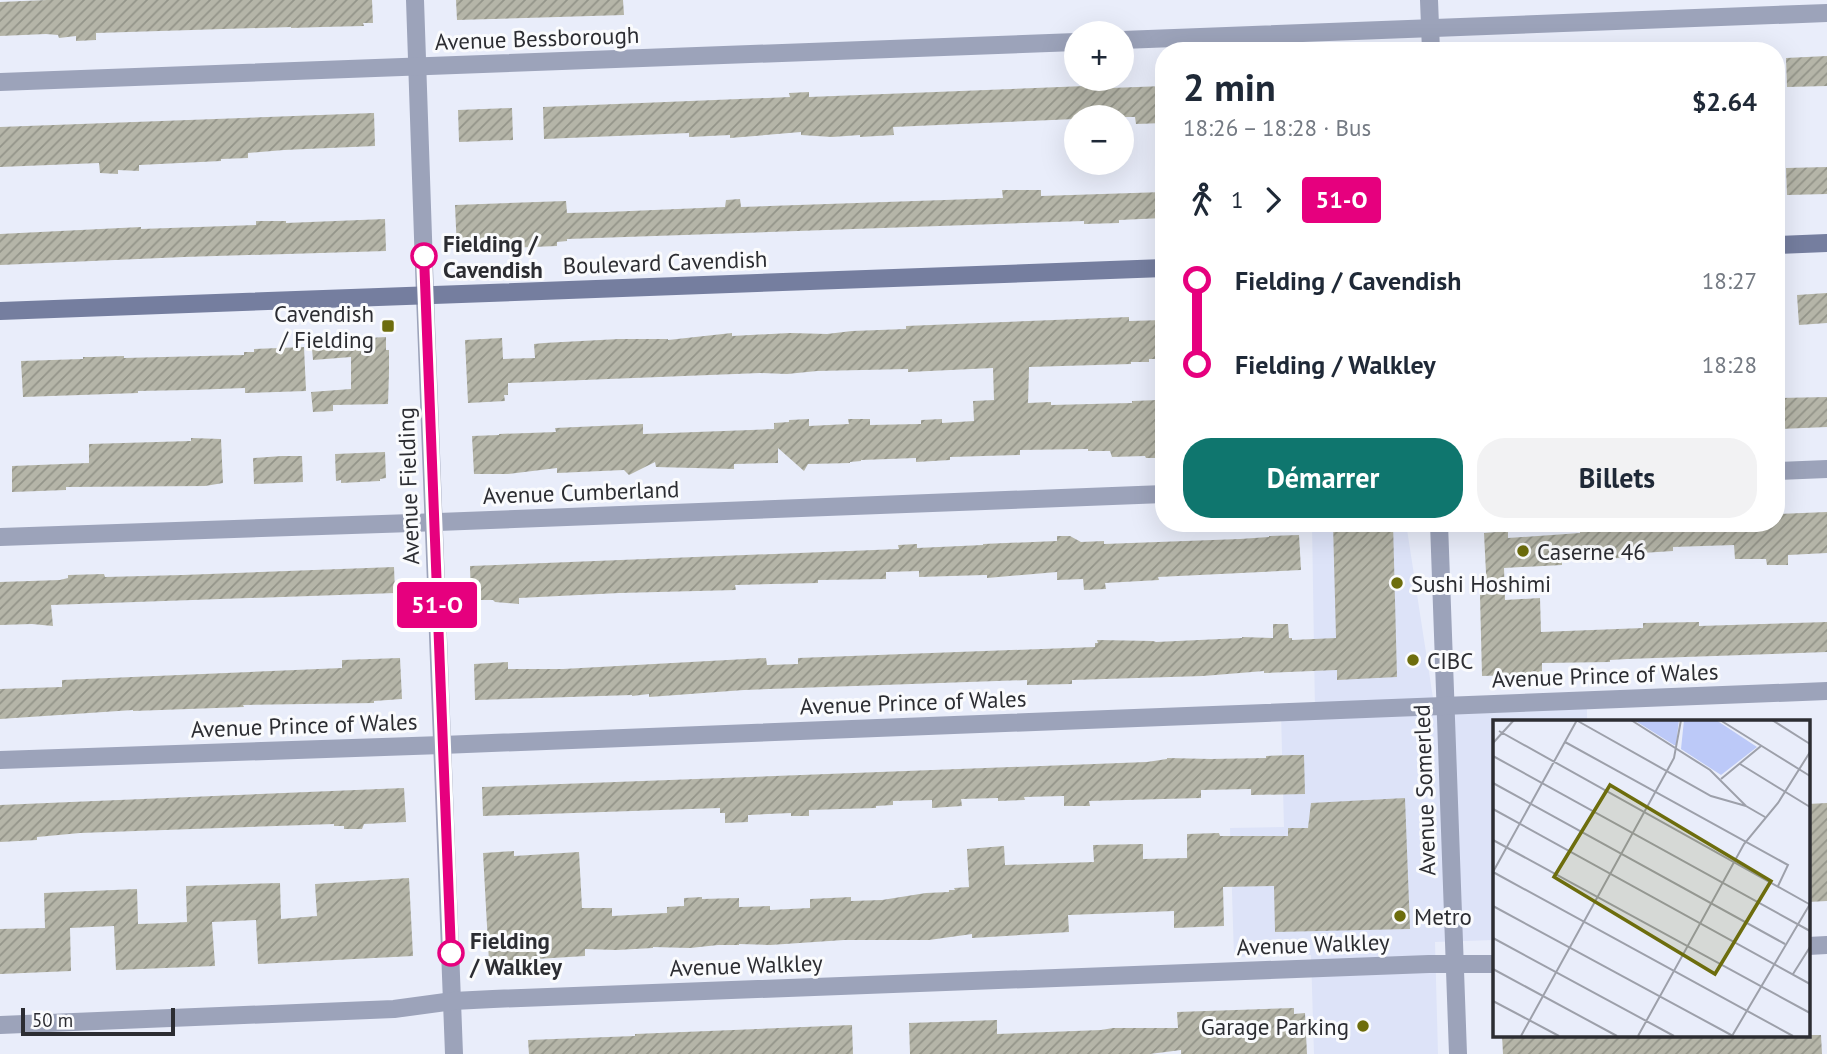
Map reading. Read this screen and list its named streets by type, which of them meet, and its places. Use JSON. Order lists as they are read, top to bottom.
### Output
{
  "streets": {
    "main road": ["Boulevard Cavendish"],
    "street": [
      "Avenue Bessborough",
      "Avenue Fielding",
      "Avenue Cumberland",
      "Avenue Prince of Wales",
      "Avenue Somerled",
      "Avenue Walkley"
    ]
  },
  "crossings": [
    ["Avenue Bessborough", "Avenue Fielding"],
    ["Boulevard Cavendish", "Avenue Fielding"],
    ["Avenue Fielding", "Avenue Cumberland"],
    ["Avenue Fielding", "Avenue Prince of Wales"],
    ["Avenue Fielding", "Avenue Walkley"],
    ["Avenue Prince of Wales", "Avenue Somerled"],
    ["Avenue Somerled", "Avenue Walkley"]
  ],
  "places": {
    "other": [
      "Fielding / Cavendish",
      "Caserne 46",
      "Sushi Hoshimi",
      "CIBC",
      "Metro",
      "Fielding / Walkley",
      "Garage Parking"
    ],
    "transit": ["Cavendish / Fielding"]
  },
  "lines": ["bus line 51-O"],
  "scale_bar": "50 m",
  "page": {
    "on_map": "51-O",
    "map_buttons": ["+", "−"],
    "heading": ["2 min", "18:26 – 18:28 · Bus", "$2.64"],
    "legs": ["1", "51-O"],
    "list": [
      {
        "name": "Fielding / Cavendish",
        "value": "18:27"
      },
      {
        "name": "Fielding / Walkley",
        "value": "18:28"
      }
    ],
    "buttons": ["Démarrer", "Billets"],
    "scale": "50 m"
  }
}
